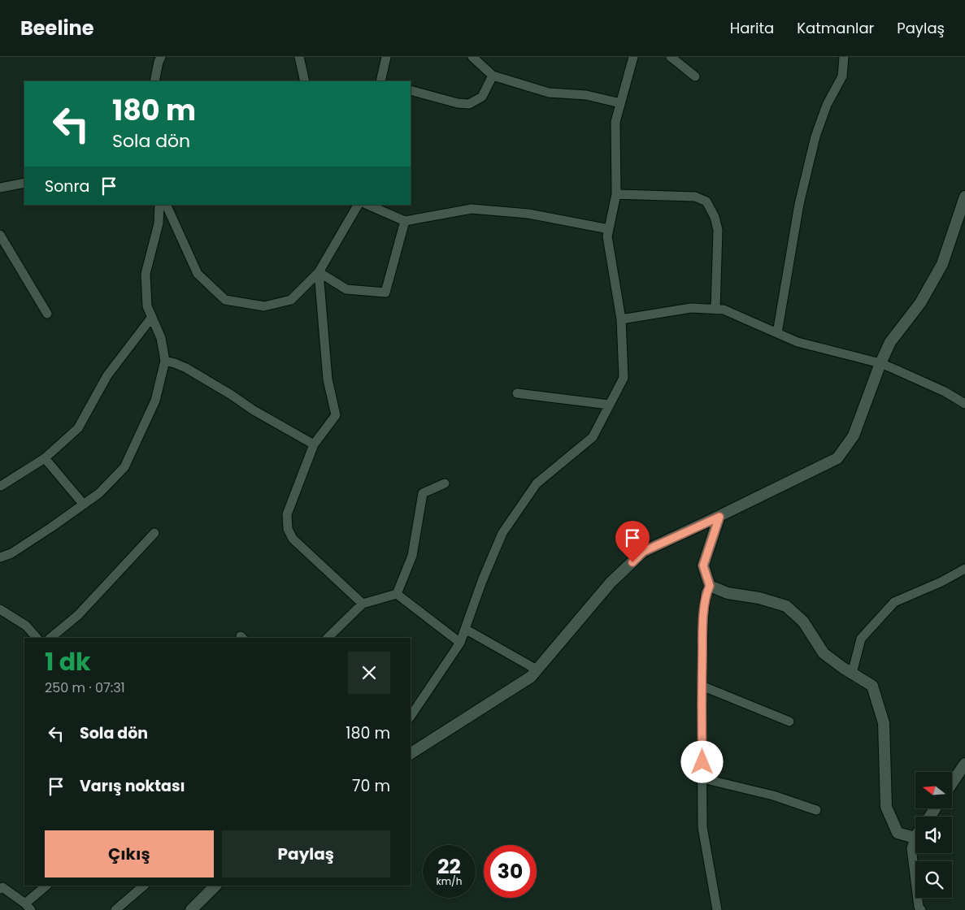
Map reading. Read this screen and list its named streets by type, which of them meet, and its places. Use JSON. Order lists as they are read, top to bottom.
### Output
{
  "north": "left",
  "page": {
    "header": "Beeline",
    "nav": ["Harita", "Katmanlar", "Paylaş"],
    "turn": ["180 m", "Sola dön"],
    "then": "Sonra",
    "heading": ["1 dk", "250 m · 07:31"],
    "list": [
      {
        "name": "Sola dön",
        "value": "180 m"
      },
      {
        "name": "Varış noktası",
        "value": "70 m"
      }
    ],
    "buttons": ["Çıkış", "Paylaş"],
    "speed": "22 km/h",
    "limit": "30"
  }
}
